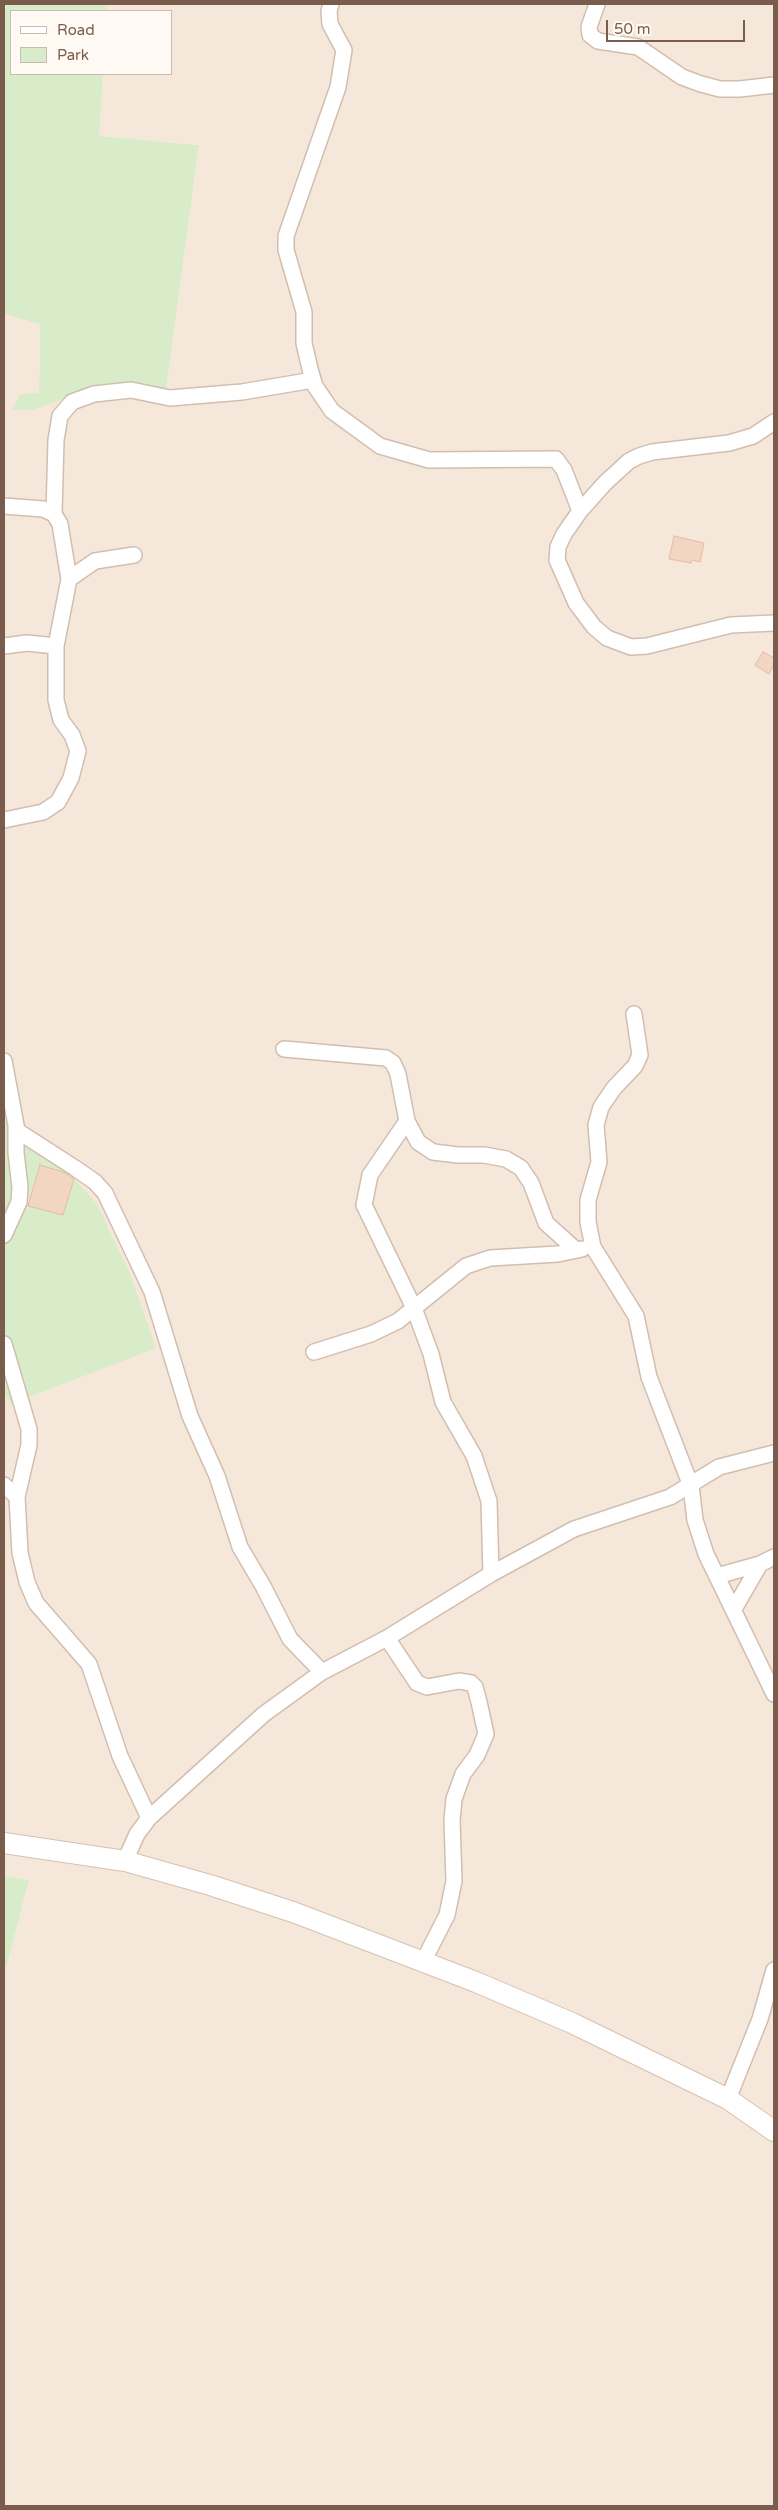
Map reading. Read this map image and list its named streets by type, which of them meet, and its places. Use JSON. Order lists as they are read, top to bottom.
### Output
{
  "legend": ["Road", "Park"],
  "scale_bar": "50 m"
}
